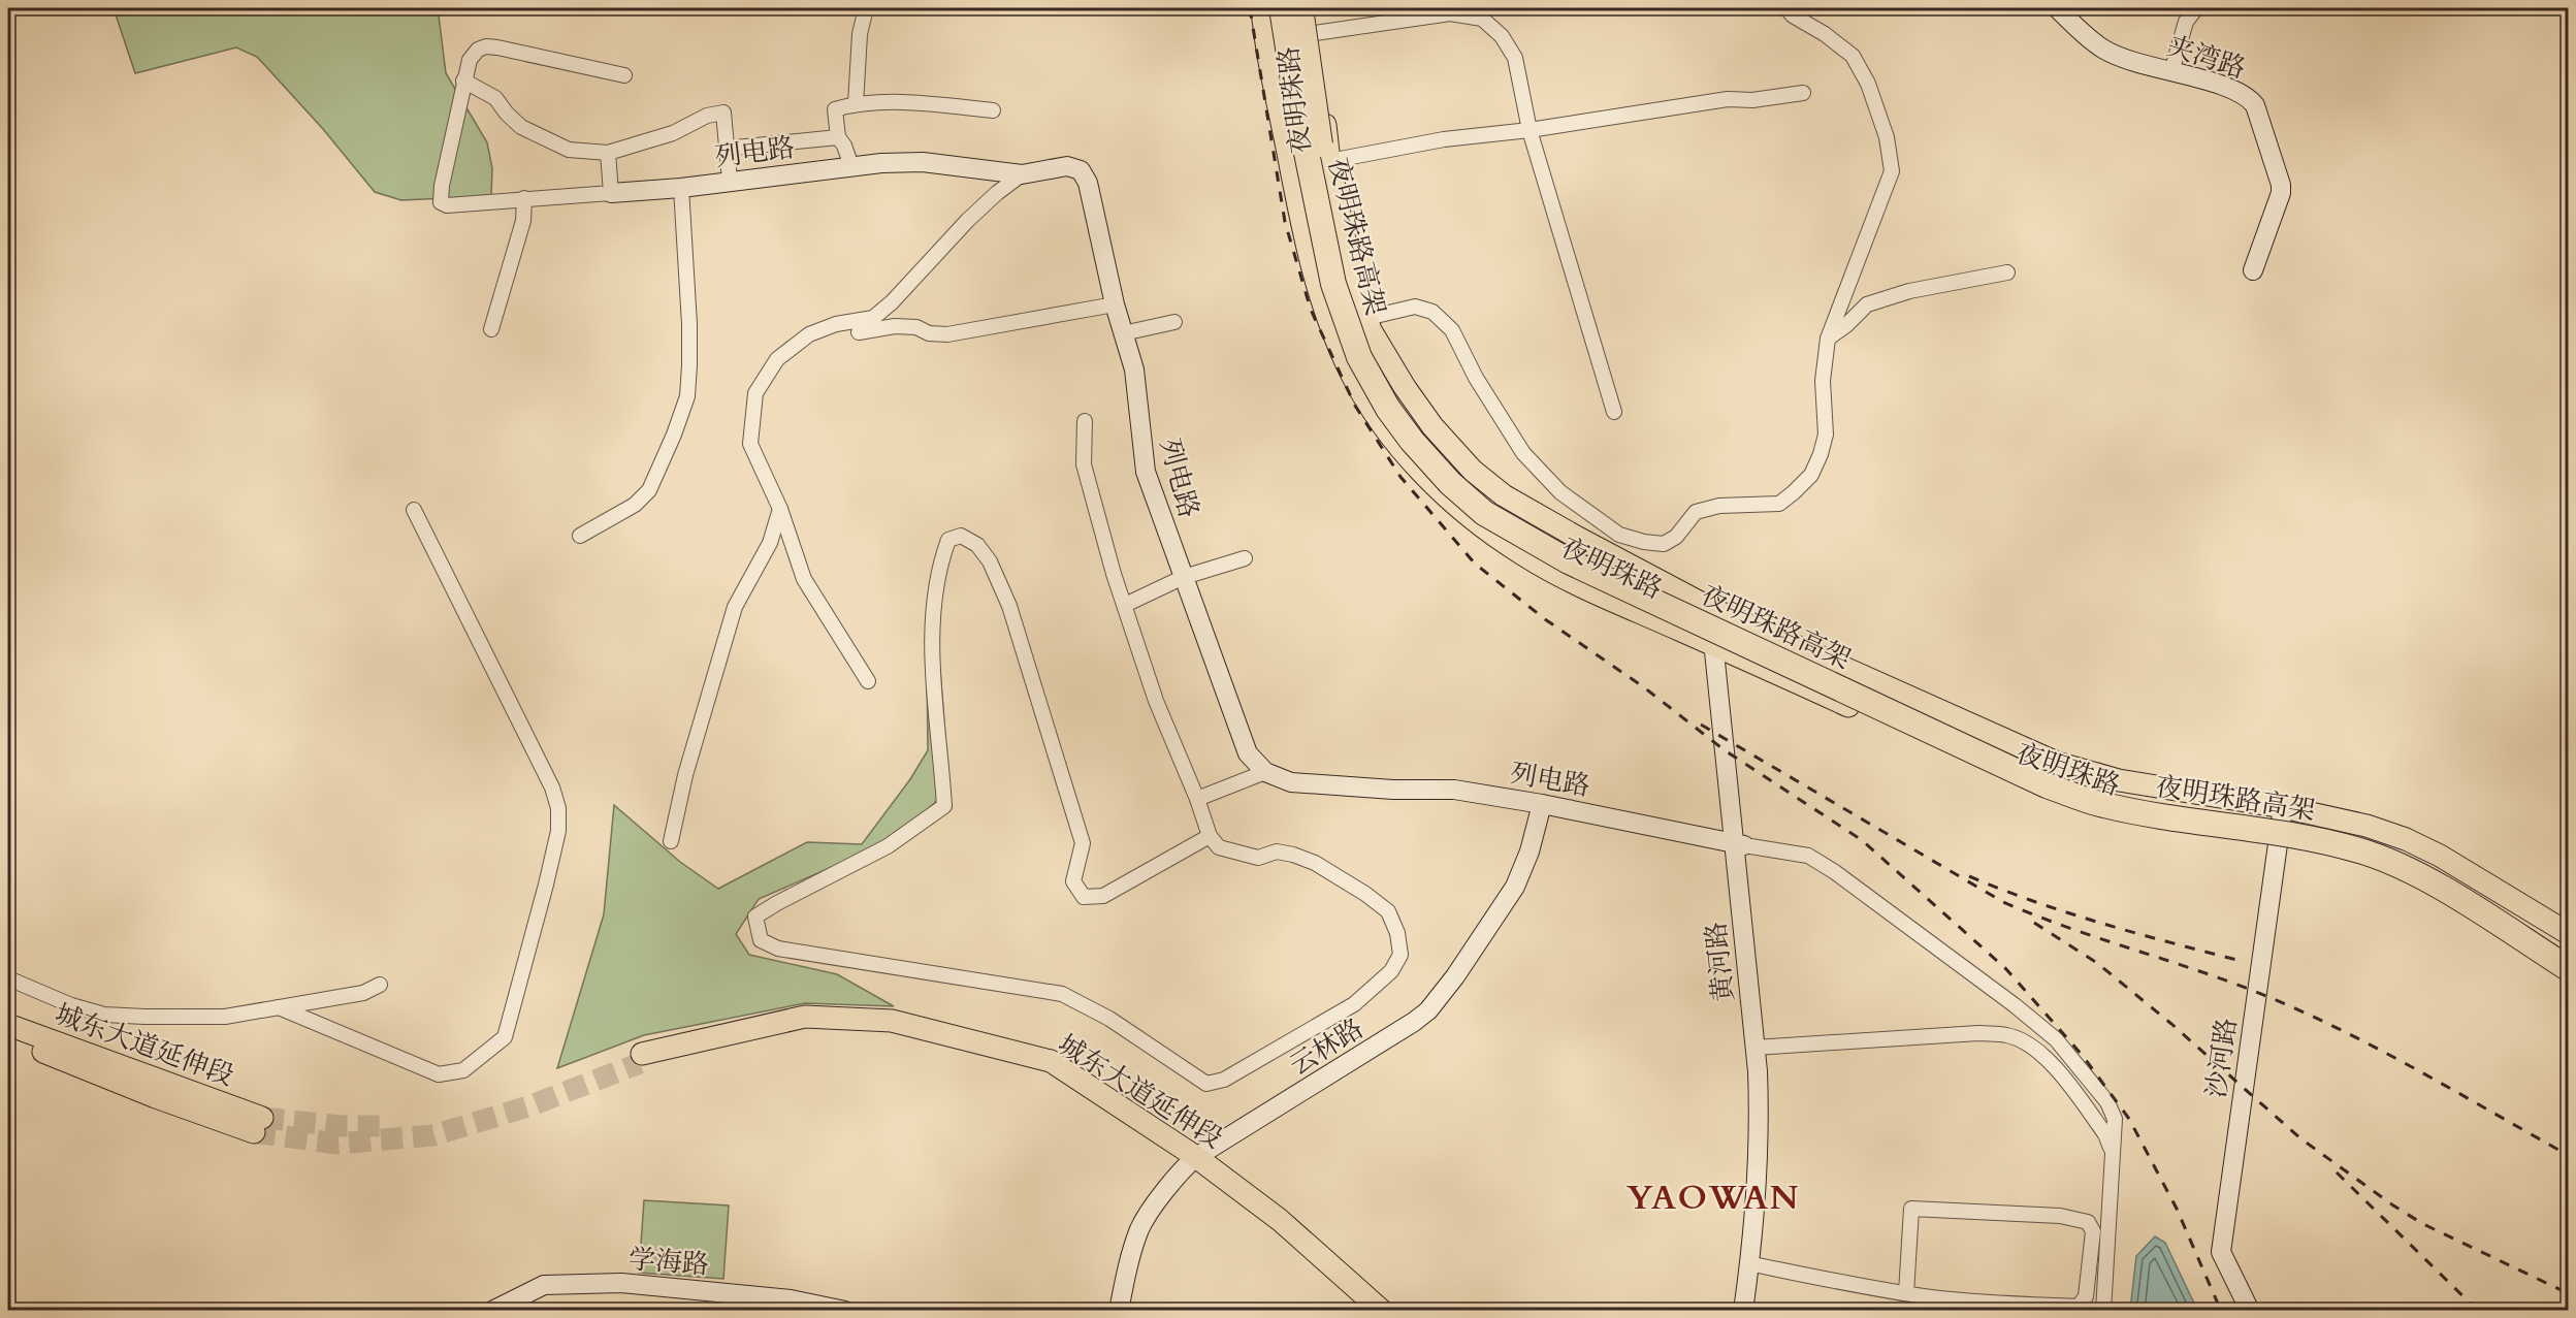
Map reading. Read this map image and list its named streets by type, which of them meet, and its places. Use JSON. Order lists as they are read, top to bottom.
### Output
{
  "streets": {
    "highway": ["夜明珠路高架"],
    "main road": ["夜明珠路", "城东大道延伸段"],
    "street": [
      "夹湾路",
      "列电路",
      "黄河路",
      "云林路",
      "沙河路",
      "学海路"
    ]
  },
  "crossings": [
    ["夜明珠路", "黄河路"],
    ["夜明珠路", "沙河路"],
    ["列电路", "黄河路"],
    ["列电路", "云林路"],
    ["城东大道延伸段", "云林路"]
  ],
  "districts": ["YAOWAN"]
}
